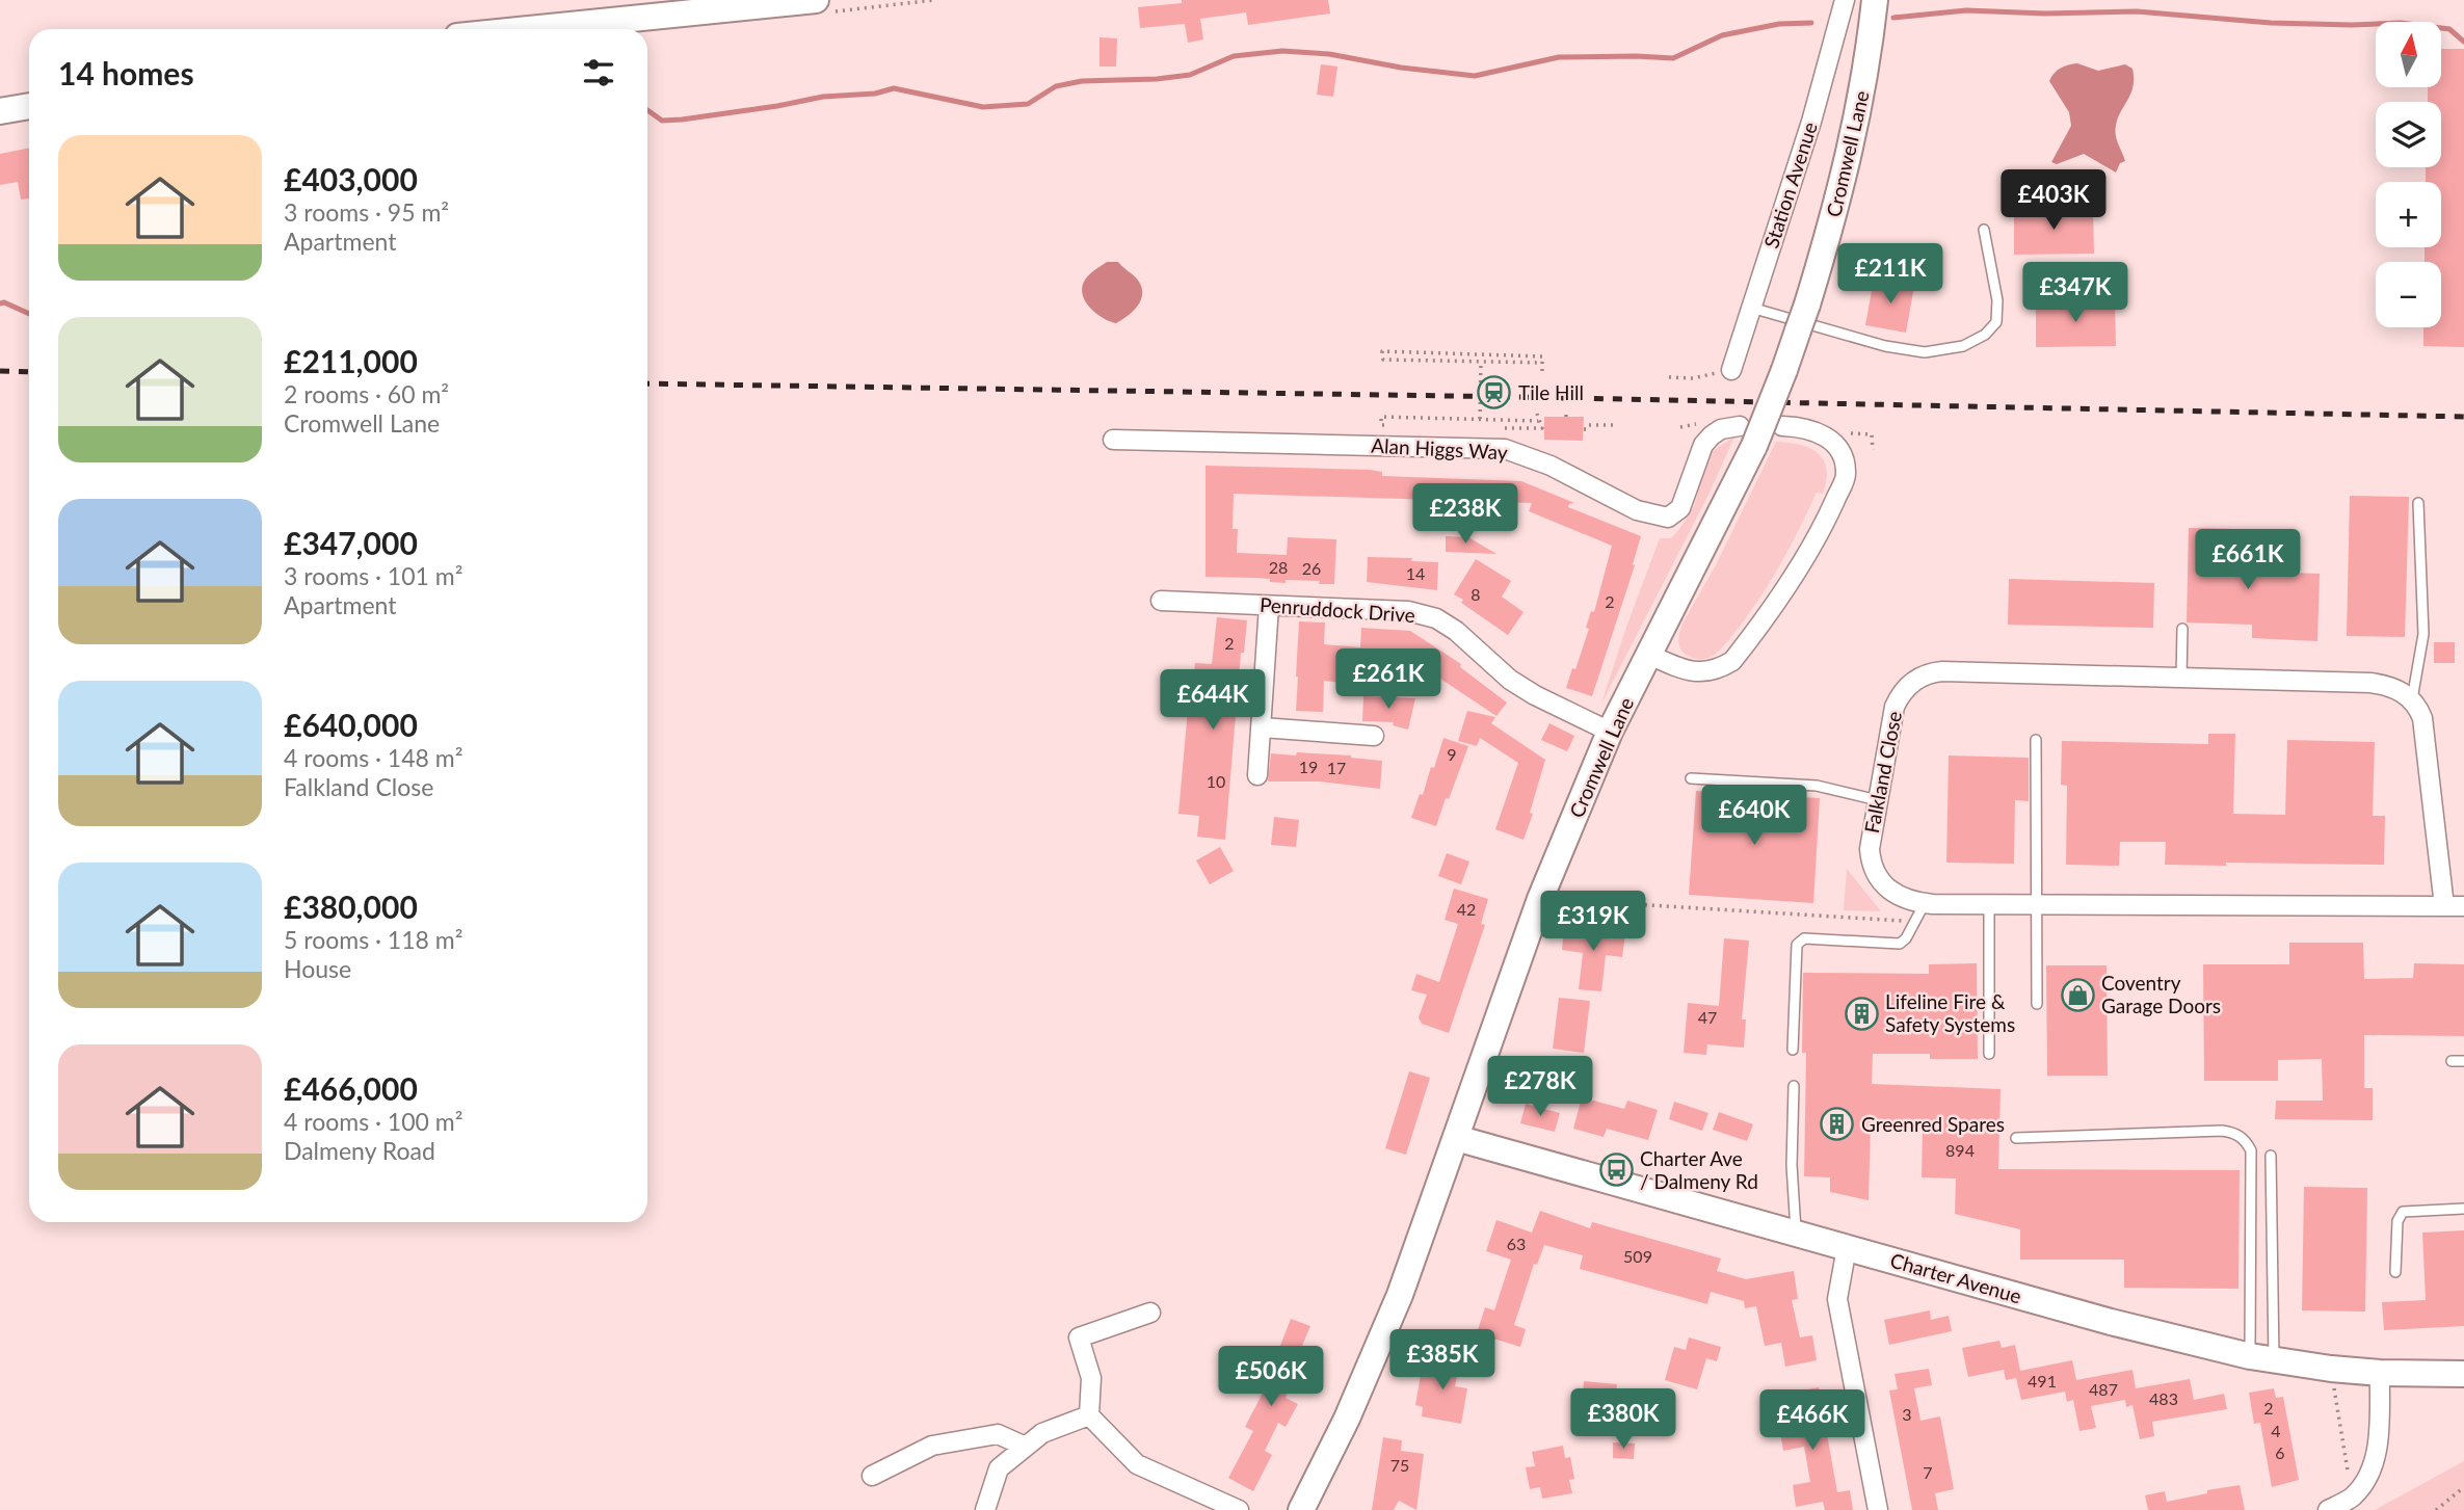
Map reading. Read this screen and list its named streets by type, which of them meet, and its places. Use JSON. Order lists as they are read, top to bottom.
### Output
{
  "streets": {
    "street": [
      "Cromwell Lane",
      "Station Avenue",
      "Alan Higgs Way",
      "Penruddock Drive",
      "Falkland Close",
      "Charter Avenue"
    ]
  },
  "crossings": [
    ["Cromwell Lane", "Alan Higgs Way"],
    ["Cromwell Lane", "Penruddock Drive"],
    ["Cromwell Lane", "Charter Avenue"]
  ],
  "places": {
    "station": ["Tile Hill"],
    "shop": ["Coventry Garage Doors"],
    "building": ["Lifeline Fire & Safety Systems", "Greenred Spares"],
    "bus stop": ["Charter Ave / Dalmeny Rd"]
  },
  "house_numbers": [
    "28",
    "26",
    "14",
    "8",
    "2",
    "2",
    "9",
    "19",
    "17",
    "10",
    "42",
    "47",
    "894",
    "63",
    "509",
    "491",
    "487",
    "483",
    "2",
    "3",
    "4",
    "6",
    "75",
    "7"
  ],
  "north": "top",
  "page": {
    "map_buttons": ["+", "−"],
    "heading": "14 homes",
    "list": [
      {
        "name": "£403,000",
        "note": "3 rooms · 95 m² · Apartment"
      },
      {
        "name": "£211,000",
        "note": "2 rooms · 60 m² · Cromwell Lane"
      },
      {
        "name": "£347,000",
        "note": "3 rooms · 101 m² · Apartment"
      },
      {
        "name": "£640,000",
        "note": "4 rooms · 148 m² · Falkland Close"
      },
      {
        "name": "£380,000",
        "note": "5 rooms · 118 m² · House"
      },
      {
        "name": "£466,000",
        "note": "4 rooms · 100 m² · Dalmeny Road"
      }
    ],
    "price": [
      "£403K",
      "£211K",
      "£347K",
      "£238K",
      "£661K",
      "£261K",
      "£644K",
      "£640K",
      "£319K",
      "£278K",
      "£385K",
      "£506K",
      "£380K",
      "£466K"
    ]
  }
}
